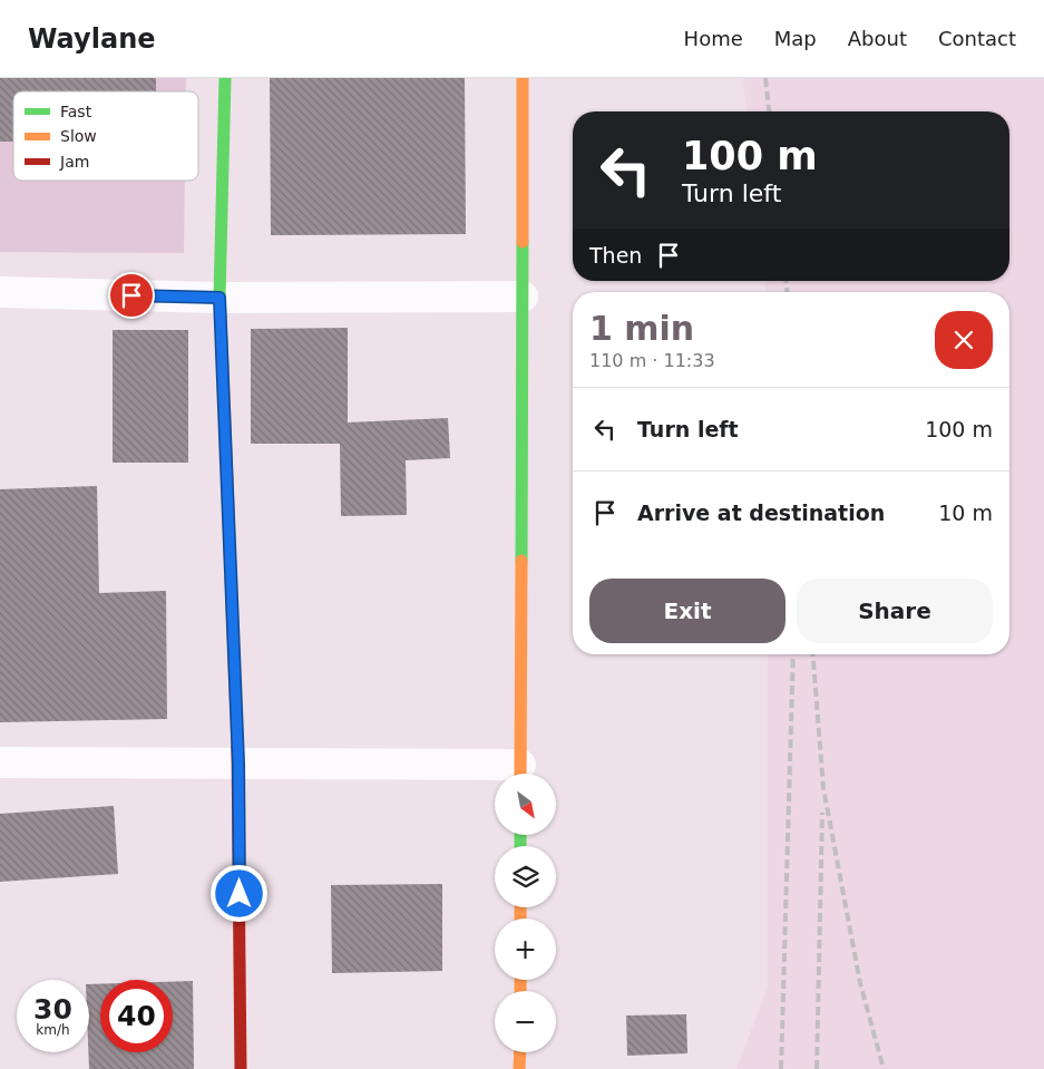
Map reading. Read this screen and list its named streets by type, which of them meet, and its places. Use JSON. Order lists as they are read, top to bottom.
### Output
{
  "legend": ["Fast", "Slow", "Jam"],
  "north": "bottom right",
  "page": {
    "header": "Waylane",
    "nav": [
      "Home",
      "Map",
      "About",
      "Contact"
    ],
    "turn": ["100 m", "Turn left"],
    "then": "Then",
    "heading": ["1 min", "110 m · 11:33"],
    "list": [
      {
        "name": "Turn left",
        "value": "100 m"
      },
      {
        "name": "Arrive at destination",
        "value": "10 m"
      }
    ],
    "buttons": ["Exit", "Share"],
    "map_buttons": ["+", "−"],
    "speed": "30 km/h",
    "limit": "40"
  }
}
